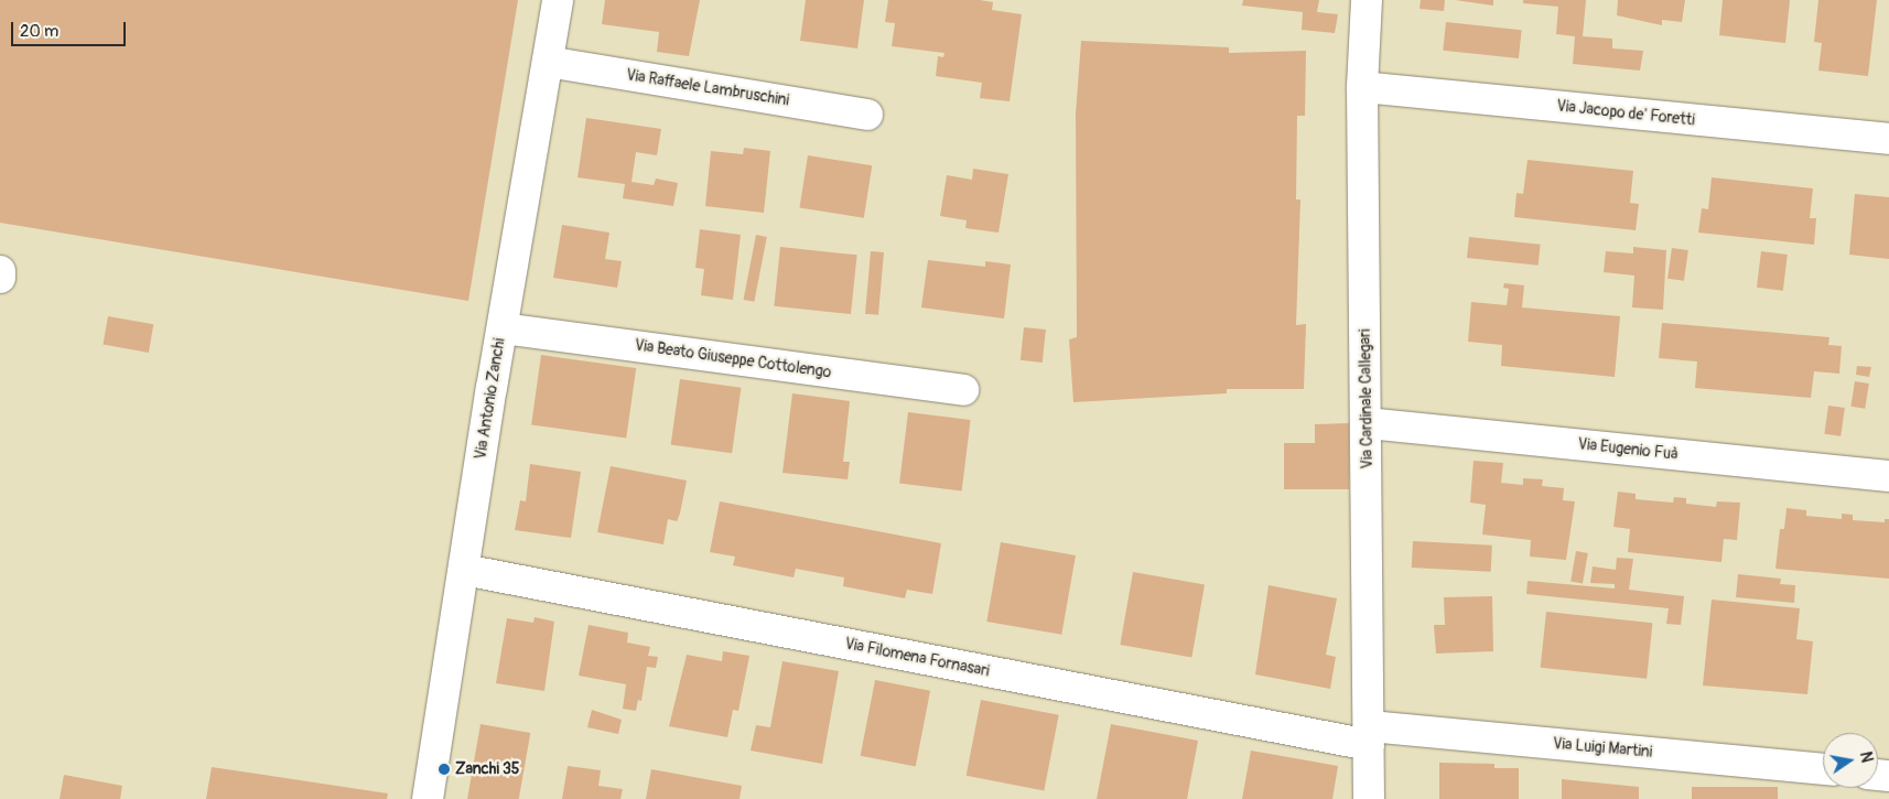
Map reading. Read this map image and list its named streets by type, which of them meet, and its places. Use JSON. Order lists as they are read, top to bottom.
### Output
{
  "streets": {
    "street": [
      "Via Raffaele Lambruschini",
      "Via Jacopo de' Foretti",
      "Via Beato Giuseppe Cottolengo",
      "Via Antonio Zanchi",
      "Via Cardinale Callegari",
      "Via Eugenio Fuà",
      "Via Filomena Fornasari",
      "Via Luigi Martini"
    ]
  },
  "crossings": [
    ["Via Raffaele Lambruschini", "Via Antonio Zanchi"],
    ["Via Jacopo de' Foretti", "Via Cardinale Callegari"],
    ["Via Beato Giuseppe Cottolengo", "Via Antonio Zanchi"],
    ["Via Antonio Zanchi", "Via Filomena Fornasari"],
    ["Via Cardinale Callegari", "Via Eugenio Fuà"],
    ["Via Cardinale Callegari", "Via Filomena Fornasari"],
    ["Via Cardinale Callegari", "Via Luigi Martini"],
    ["Via Filomena Fornasari", "Via Luigi Martini"]
  ],
  "places": ["Zanchi 35"],
  "scale_bar": "20 m",
  "north": "right"
}
